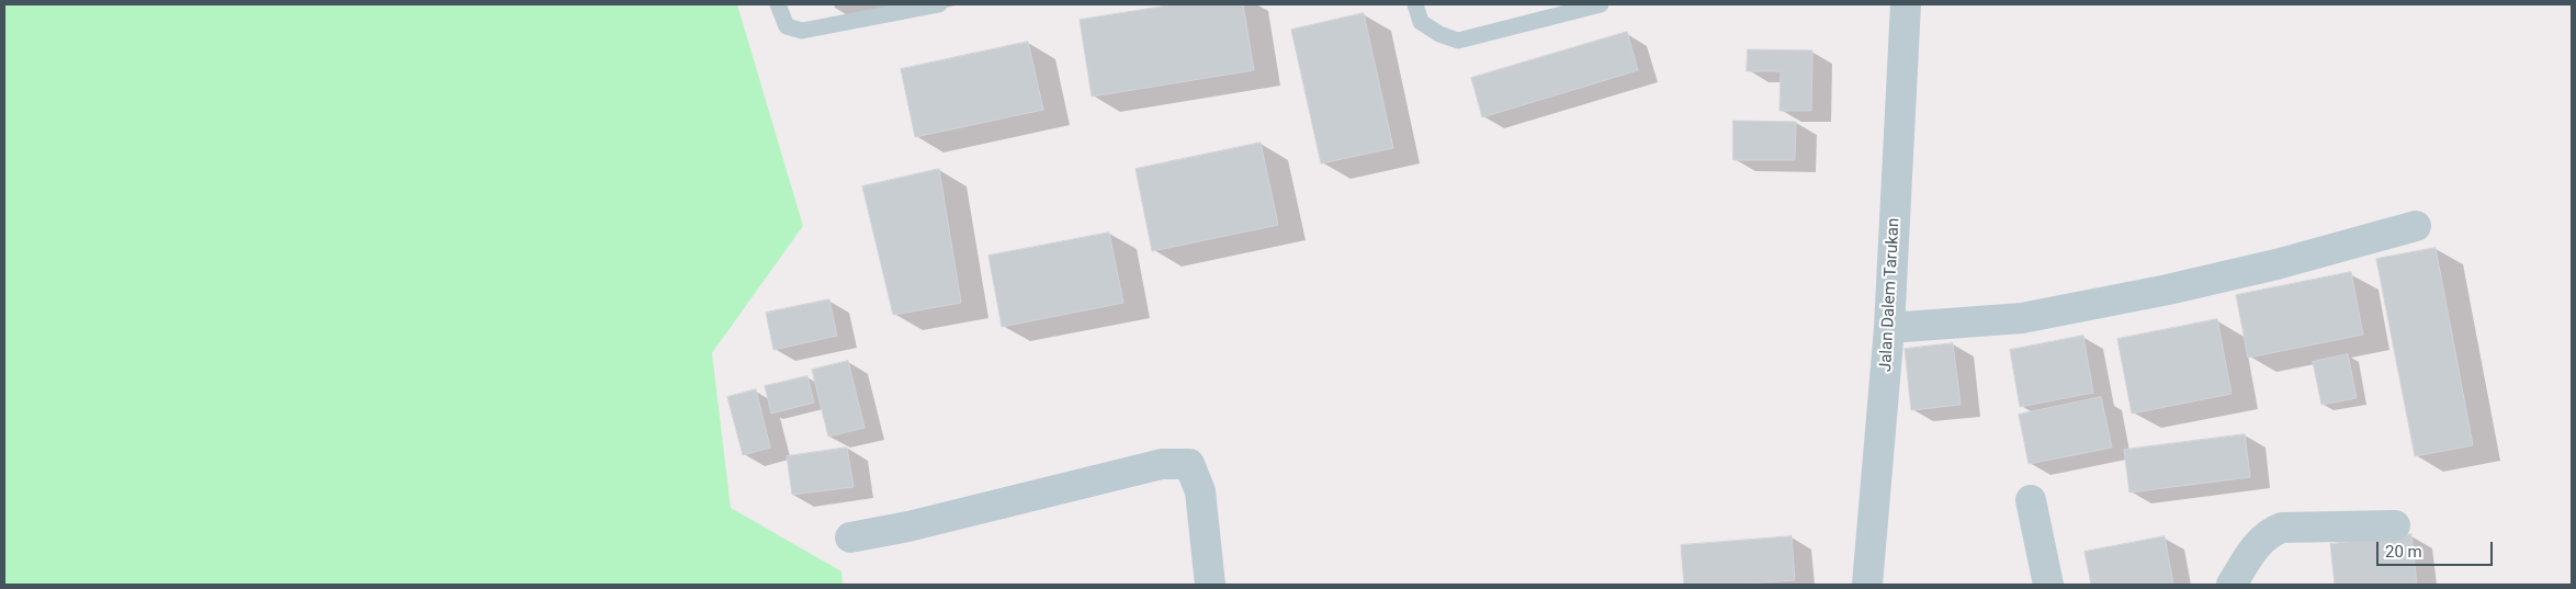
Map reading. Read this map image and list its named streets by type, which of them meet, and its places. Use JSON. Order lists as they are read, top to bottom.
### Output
{
  "streets": {
    "street": ["Jalan Dalem Tarukan"]
  },
  "scale_bar": "20 m"
}
